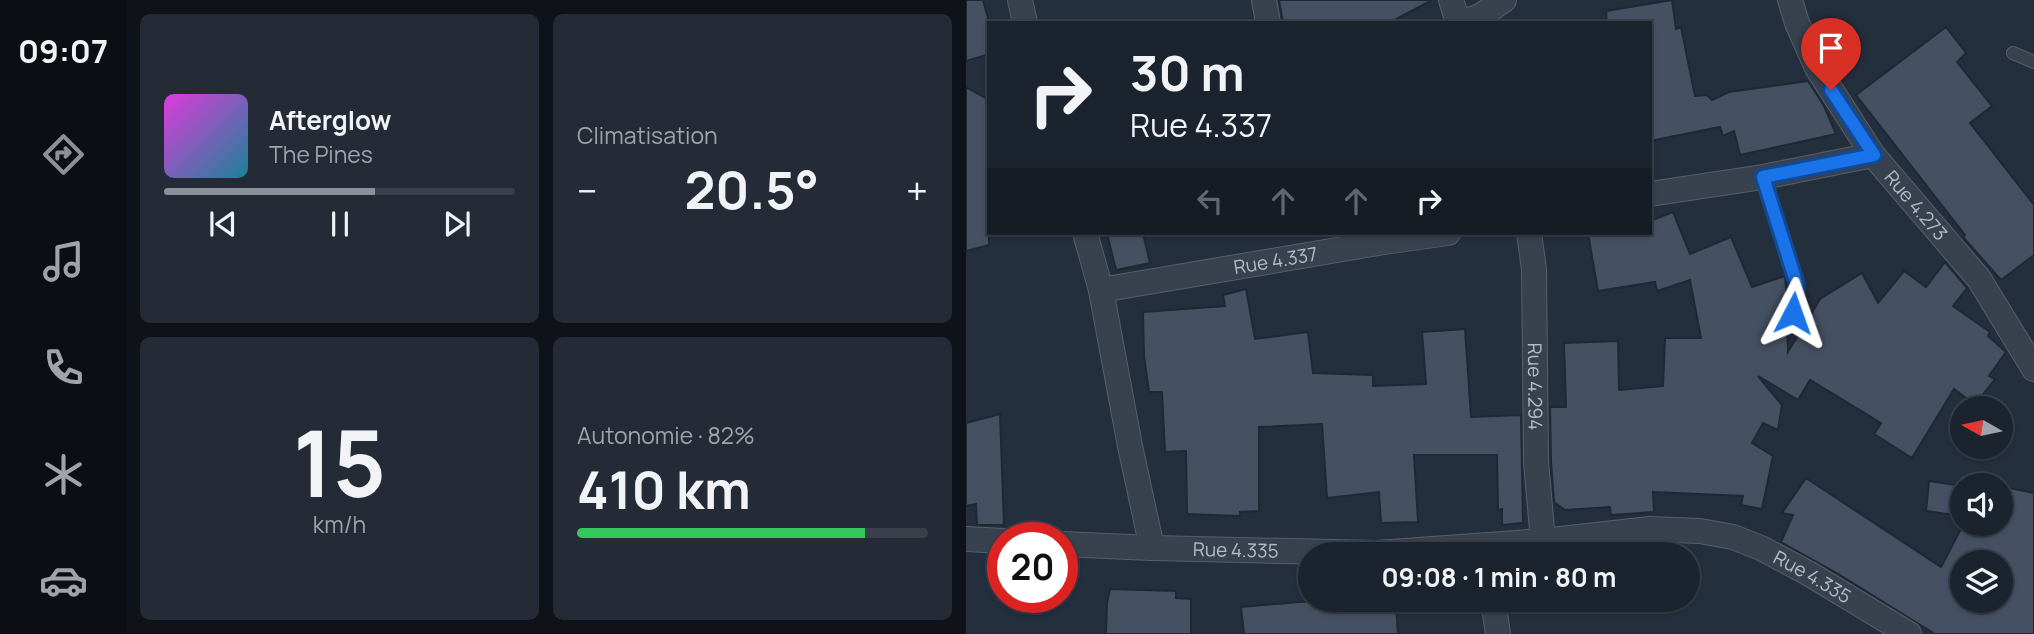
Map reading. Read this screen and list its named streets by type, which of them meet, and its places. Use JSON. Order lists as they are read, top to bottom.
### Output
{
  "streets": {
    "street": [
      "Rue 4.273",
      "Rue 4.337",
      "Rue 4.294",
      "Rue 4.335"
    ]
  },
  "crossings": [
    ["Rue 4.294", "Rue 4.335"]
  ],
  "north": "left",
  "page": {
    "tabs": "09:07",
    "tile": [
      "Climatisation",
      ["15", "km/h"],
      ["Autonomie · 82%", "410 km"]
    ],
    "turn": ["30 m", "Rue 4.337"],
    "song": ["Afterglow", "The Pines"],
    "heat": ["−", "20.5°", "+"],
    "limit": "20",
    "trip": "09:08 · 1 min · 80 m"
  }
}
